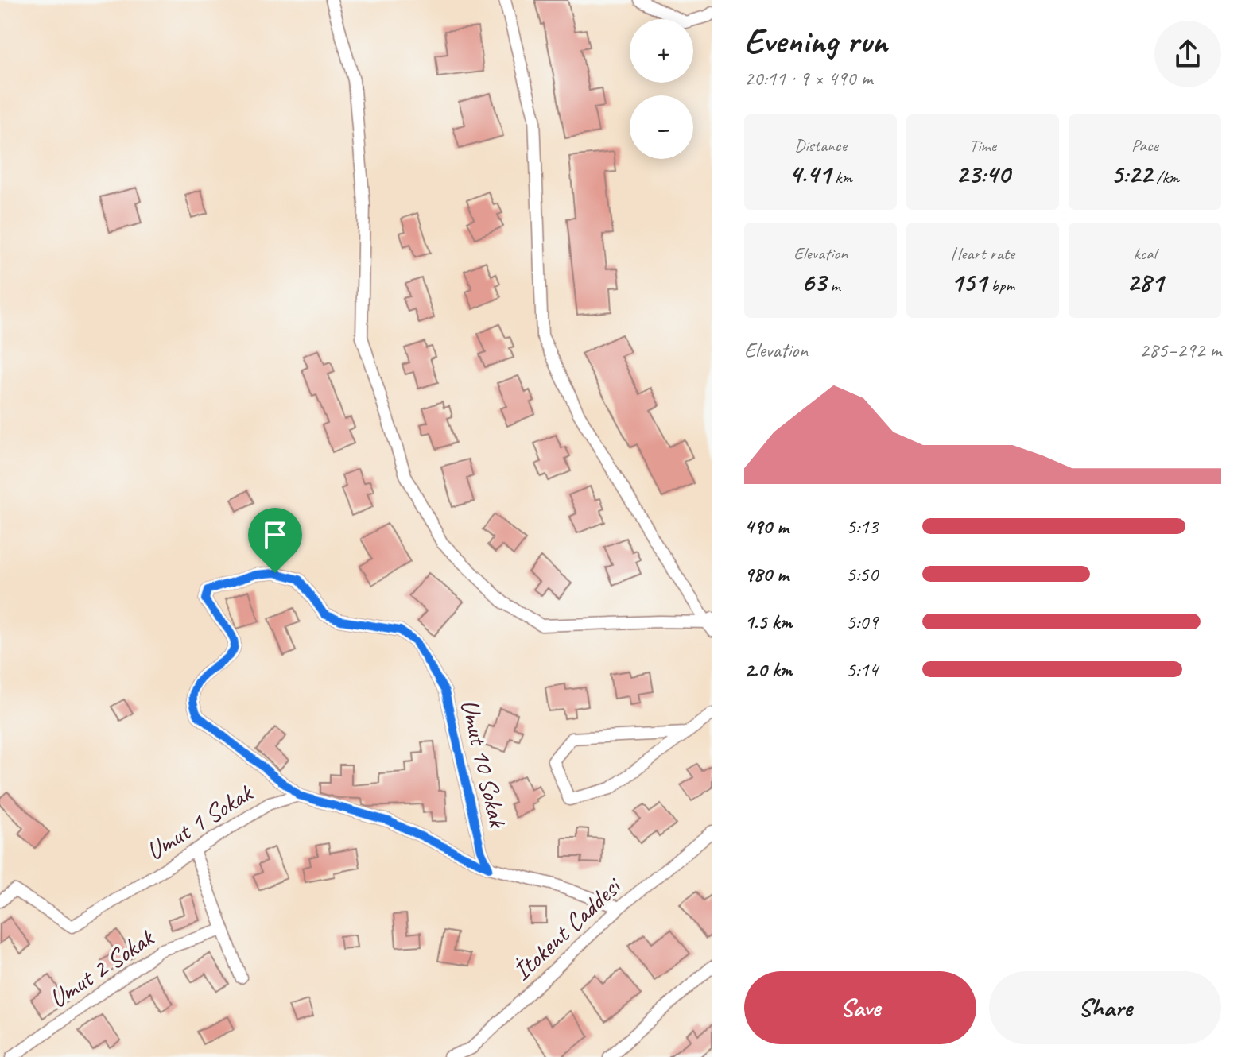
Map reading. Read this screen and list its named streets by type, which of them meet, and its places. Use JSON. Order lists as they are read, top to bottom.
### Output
{
  "streets": {
    "street": [
      "Umut 10 Sokak",
      "Umut 1 Sokak",
      "İtokent Caddesi",
      "Umut 2 Sokak"
    ]
  },
  "crossings": [
    ["Umut 10 Sokak", "Umut 1 Sokak"]
  ],
  "page": {
    "heading": ["Evening run", "20:11 · 9 × 490 m"],
    "map_buttons": ["+", "−"],
    "stats": [
      ["Distance", "4.41 km"],
      ["Time", "23:40"],
      ["Pace", "5:22 /km"],
      ["Elevation", "63 m"],
      ["Heart rate", "151 bpm"],
      ["kcal", "281"]
    ],
    "chart": ["Elevation", "285–292 m"],
    "list": [
      {
        "name": "490 m",
        "note": "5:13"
      },
      {
        "name": "980 m",
        "note": "5:50"
      },
      {
        "name": "1.5 km",
        "note": "5:09"
      },
      {
        "name": "2.0 km",
        "note": "5:14"
      }
    ],
    "buttons": ["Save", "Share"]
  }
}
